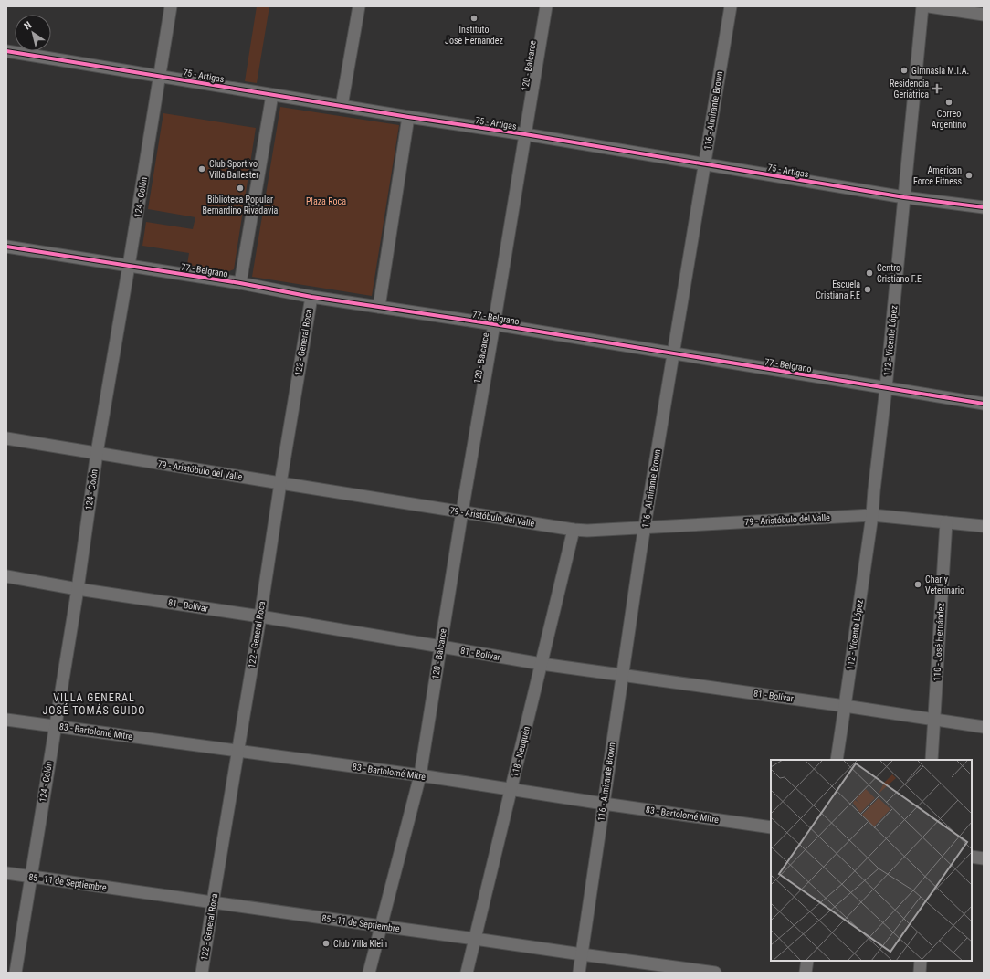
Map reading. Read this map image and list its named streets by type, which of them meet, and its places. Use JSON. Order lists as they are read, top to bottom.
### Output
{
  "streets": {
    "street": [
      "120 - Balcarce",
      "75 - Artigas",
      "116 - Almirante Brown",
      "124 - Colón",
      "77 - Belgrano",
      "112 - Vicente López",
      "122 - General Roca",
      "79 - Aristóbulo del Valle",
      "81 - Bolívar",
      "110 - José Hernández",
      "83 - Bartolomé Mitre",
      "118 - Neuquén",
      "85 - 11 de Septiembre"
    ]
  },
  "crossings": [
    ["120 - Balcarce", "75 - Artigas"],
    ["120 - Balcarce", "77 - Belgrano"],
    ["120 - Balcarce", "79 - Aristóbulo del Valle"],
    ["120 - Balcarce", "81 - Bolívar"],
    ["120 - Balcarce", "83 - Bartolomé Mitre"],
    ["120 - Balcarce", "85 - 11 de Septiembre"],
    ["75 - Artigas", "116 - Almirante Brown"],
    ["75 - Artigas", "124 - Colón"],
    ["75 - Artigas", "112 - Vicente López"],
    ["116 - Almirante Brown", "77 - Belgrano"],
    ["116 - Almirante Brown", "79 - Aristóbulo del Valle"],
    ["116 - Almirante Brown", "81 - Bolívar"],
    ["116 - Almirante Brown", "83 - Bartolomé Mitre"],
    ["116 - Almirante Brown", "85 - 11 de Septiembre"],
    ["124 - Colón", "77 - Belgrano"],
    ["124 - Colón", "79 - Aristóbulo del Valle"],
    ["124 - Colón", "81 - Bolívar"],
    ["124 - Colón", "83 - Bartolomé Mitre"],
    ["124 - Colón", "85 - 11 de Septiembre"],
    ["77 - Belgrano", "112 - Vicente López"],
    ["77 - Belgrano", "122 - General Roca"],
    ["112 - Vicente López", "79 - Aristóbulo del Valle"],
    ["112 - Vicente López", "81 - Bolívar"],
    ["122 - General Roca", "79 - Aristóbulo del Valle"],
    ["122 - General Roca", "81 - Bolívar"],
    ["122 - General Roca", "83 - Bartolomé Mitre"],
    ["122 - General Roca", "85 - 11 de Septiembre"],
    ["79 - Aristóbulo del Valle", "110 - José Hernández"],
    ["79 - Aristóbulo del Valle", "118 - Neuquén"],
    ["81 - Bolívar", "110 - José Hernández"],
    ["81 - Bolívar", "118 - Neuquén"],
    ["83 - Bartolomé Mitre", "118 - Neuquén"],
    ["118 - Neuquén", "85 - 11 de Septiembre"]
  ],
  "districts": ["VILLA GENERAL JOSÉ TOMÁS GUIDO"],
  "parks": ["Plaza Roca"],
  "places": {
    "other": [
      "Instituto José Hernandez",
      "Gimnasia M.I.A.",
      "Correo Argentino",
      "Club Sportivo Villa Ballester",
      "American Force Fitness",
      "Biblioteca Popular Bernardino Rivadavia",
      "Centro Cristiano F.E",
      "Escuela Cristiana F.E",
      "Charly Veterinario",
      "Club Villa Klein"
    ],
    "health": ["Residencia Geriatrica"]
  },
  "north": "top left"
}
